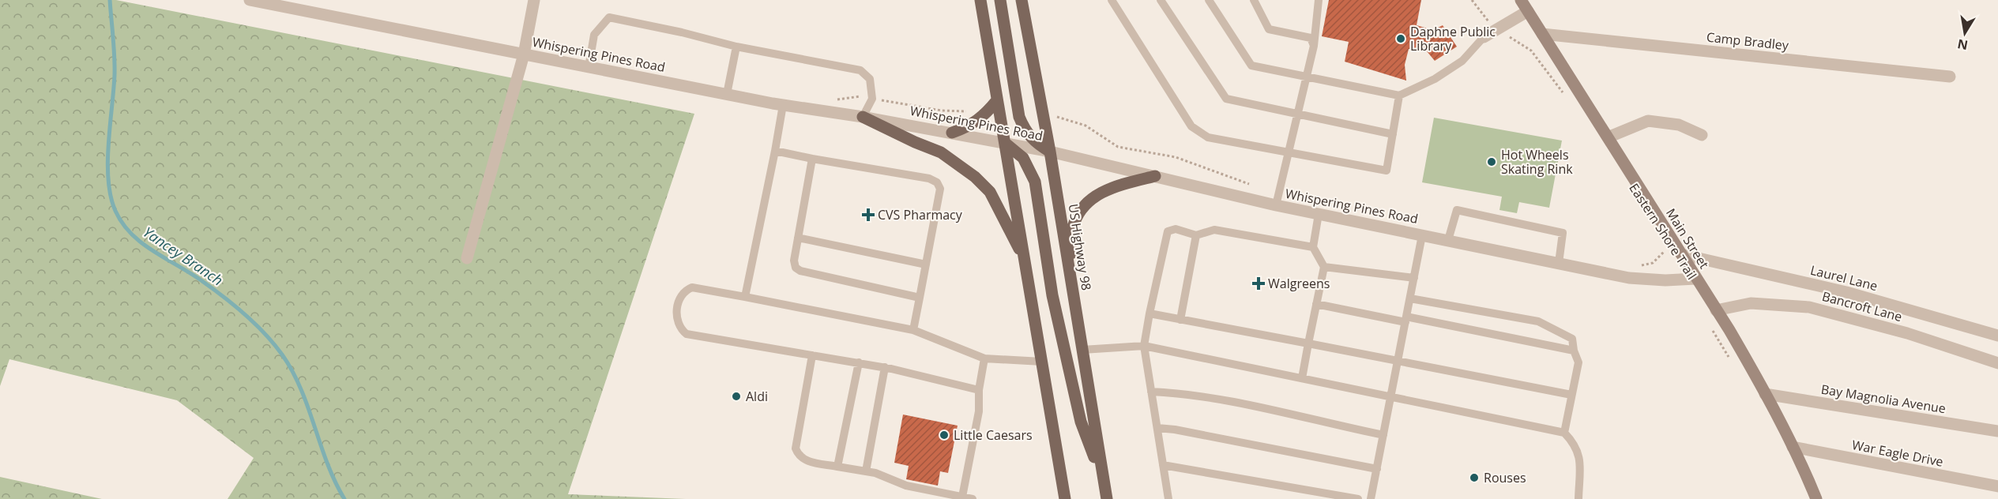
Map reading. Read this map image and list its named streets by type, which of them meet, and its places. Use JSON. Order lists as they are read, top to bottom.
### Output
{
  "streets": {
    "main road": ["Main Street", "US Highway 98"],
    "street": [
      "Camp Bradley",
      "Whispering Pines Road",
      "Laurel Lane",
      "Bancroft Lane",
      "Bay Magnolia Avenue",
      "War Eagle Drive"
    ],
    "path": ["Eastern Shore Trail"]
  },
  "crossings": [
    ["Camp Bradley", "Main Street"],
    ["Whispering Pines Road", "Main Street"],
    ["Whispering Pines Road", "US Highway 98"],
    ["Main Street", "Laurel Lane"],
    ["Main Street", "Bancroft Lane"],
    ["Main Street", "Bay Magnolia Avenue"],
    ["Main Street", "War Eagle Drive"]
  ],
  "water": ["Yancey Branch"],
  "places": {
    "other": [
      "Daphne Public Library",
      "Hot Wheels Skating Rink",
      "Aldi",
      "Little Caesars",
      "Rouses"
    ],
    "health": ["CVS Pharmacy", "Walgreens"]
  },
  "north": "bottom"
}
